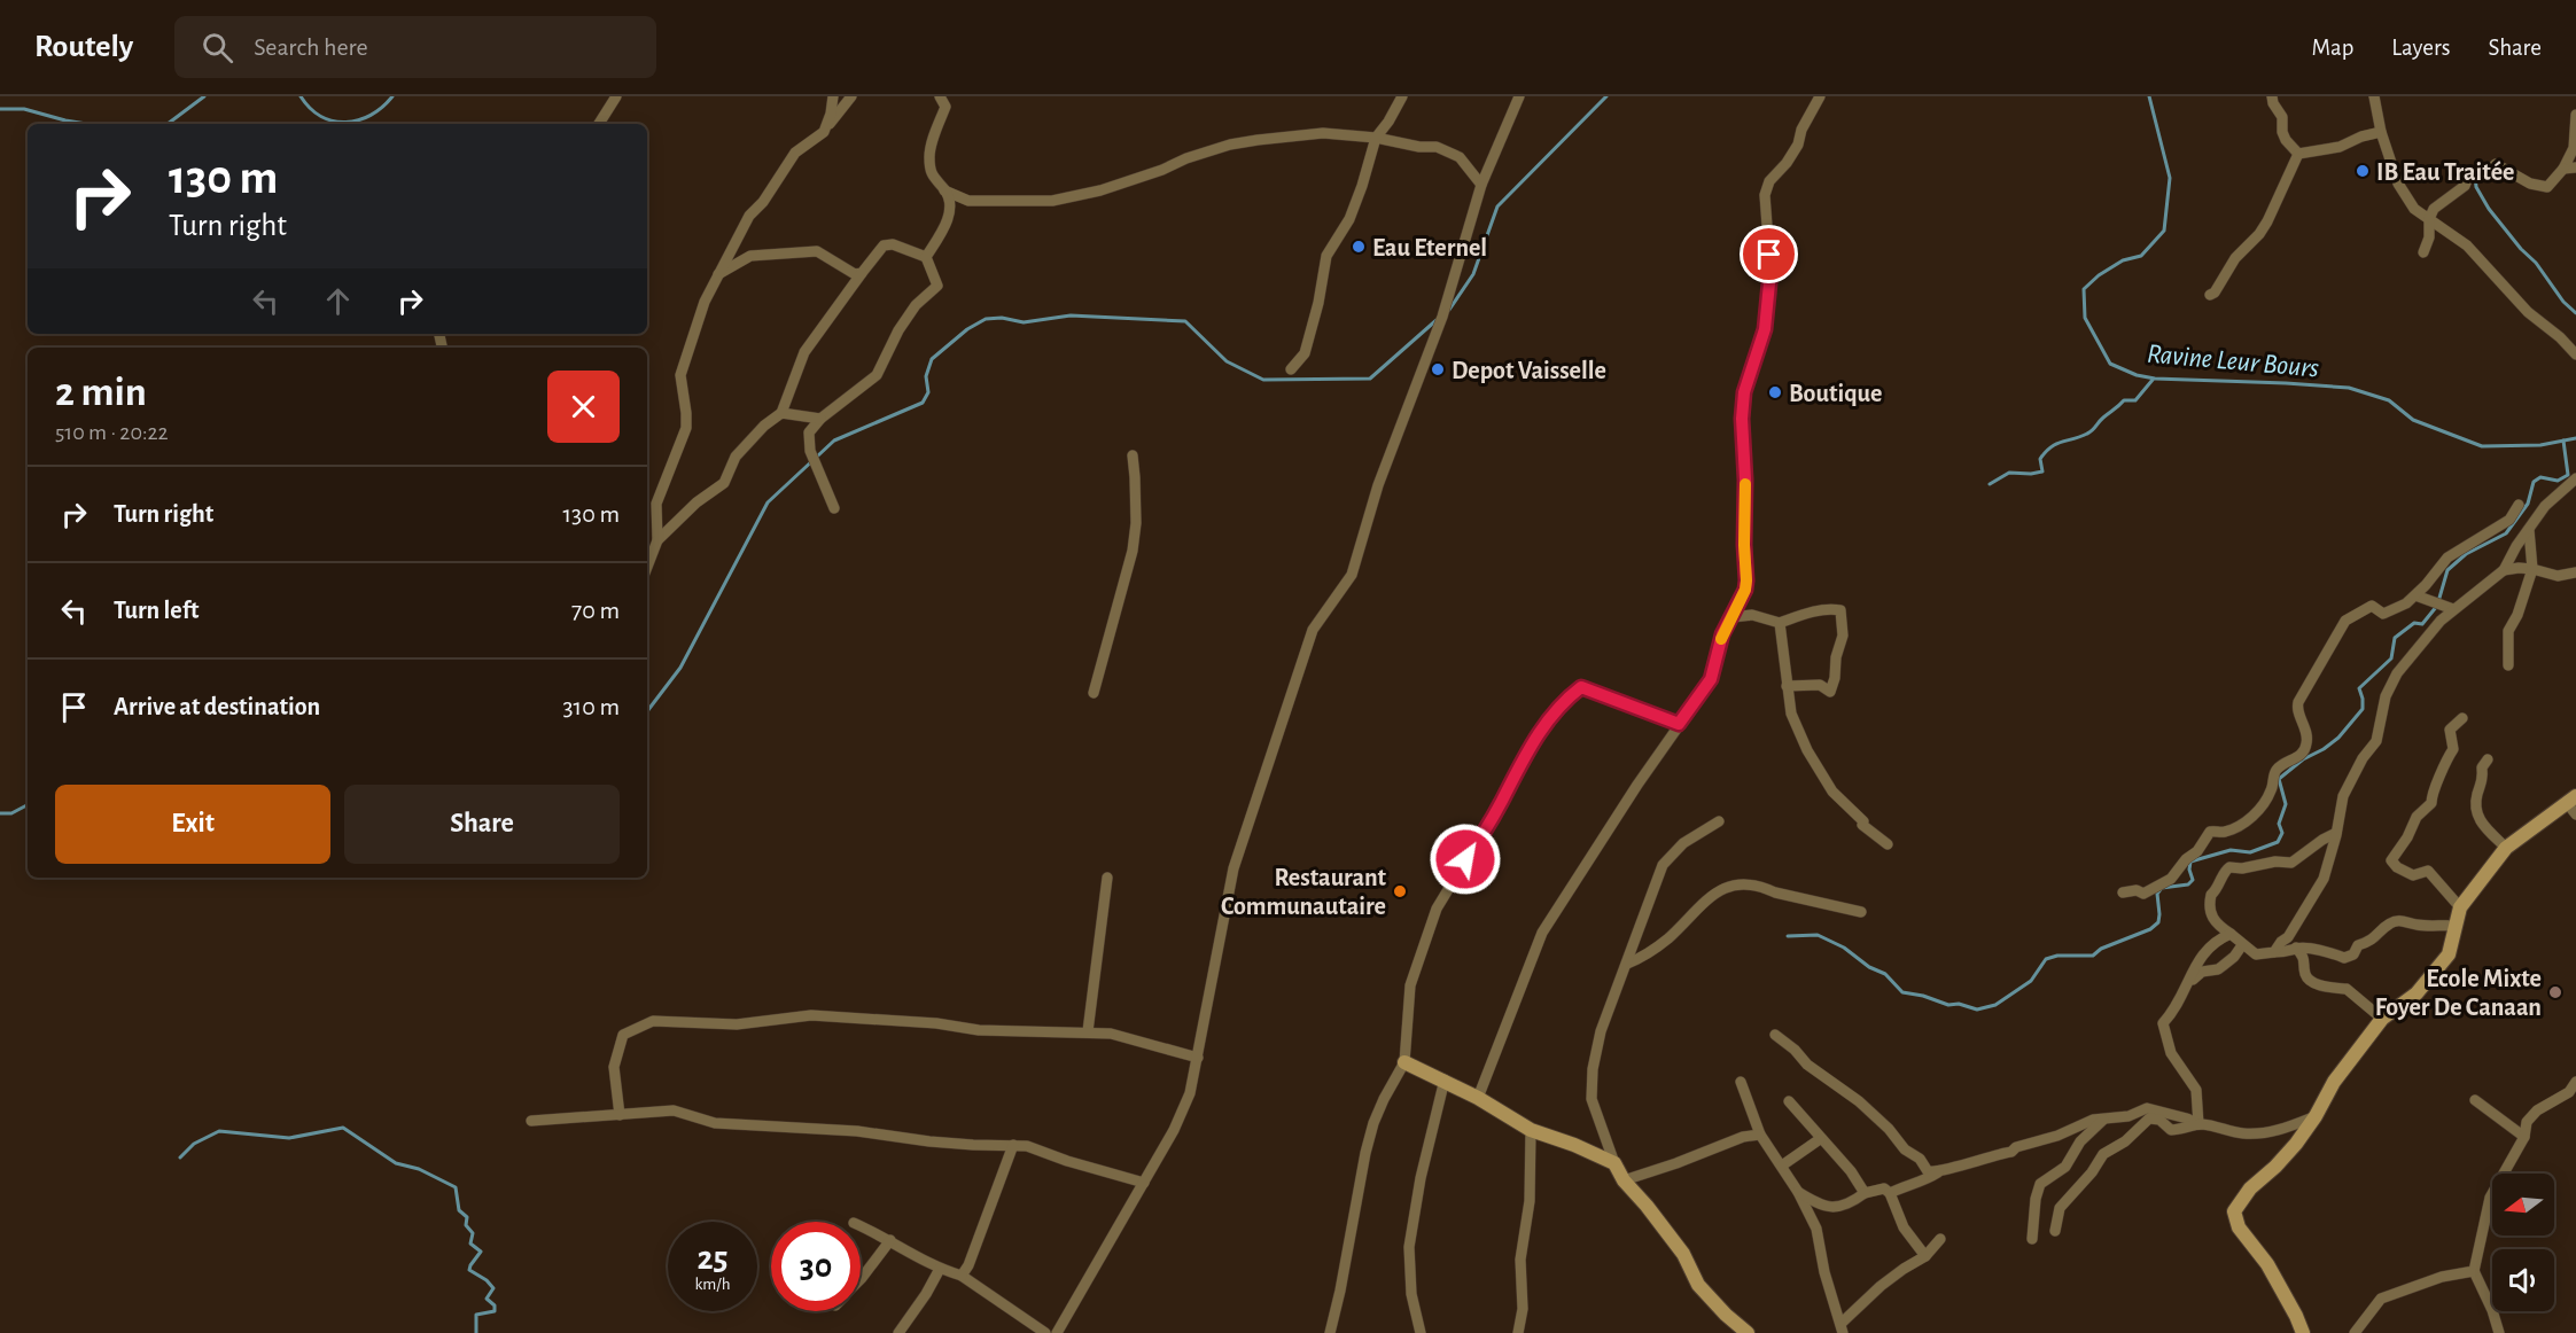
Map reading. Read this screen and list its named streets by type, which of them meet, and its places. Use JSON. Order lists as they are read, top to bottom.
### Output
{
  "water": ["Ravine Leur Bours"],
  "places": [
    "IB Eau Traitée",
    "Eau Eternel",
    "Depot Vaisselle",
    "Boutique",
    "Restaurant Communautaire",
    "Ecole Mixte Foyer De Canaan"
  ],
  "north": "left",
  "page": {
    "header": "Routely",
    "search": "Search here",
    "nav": ["Map", "Layers", "Share"],
    "turn": ["130 m", "Turn right"],
    "heading": ["2 min", "510 m · 20:22"],
    "list": [
      {
        "name": "Turn right",
        "value": "130 m"
      },
      {
        "name": "Turn left",
        "value": "70 m"
      },
      {
        "name": "Arrive at destination",
        "value": "310 m"
      }
    ],
    "buttons": ["Exit", "Share"],
    "speed": "25 km/h",
    "limit": "30"
  }
}
